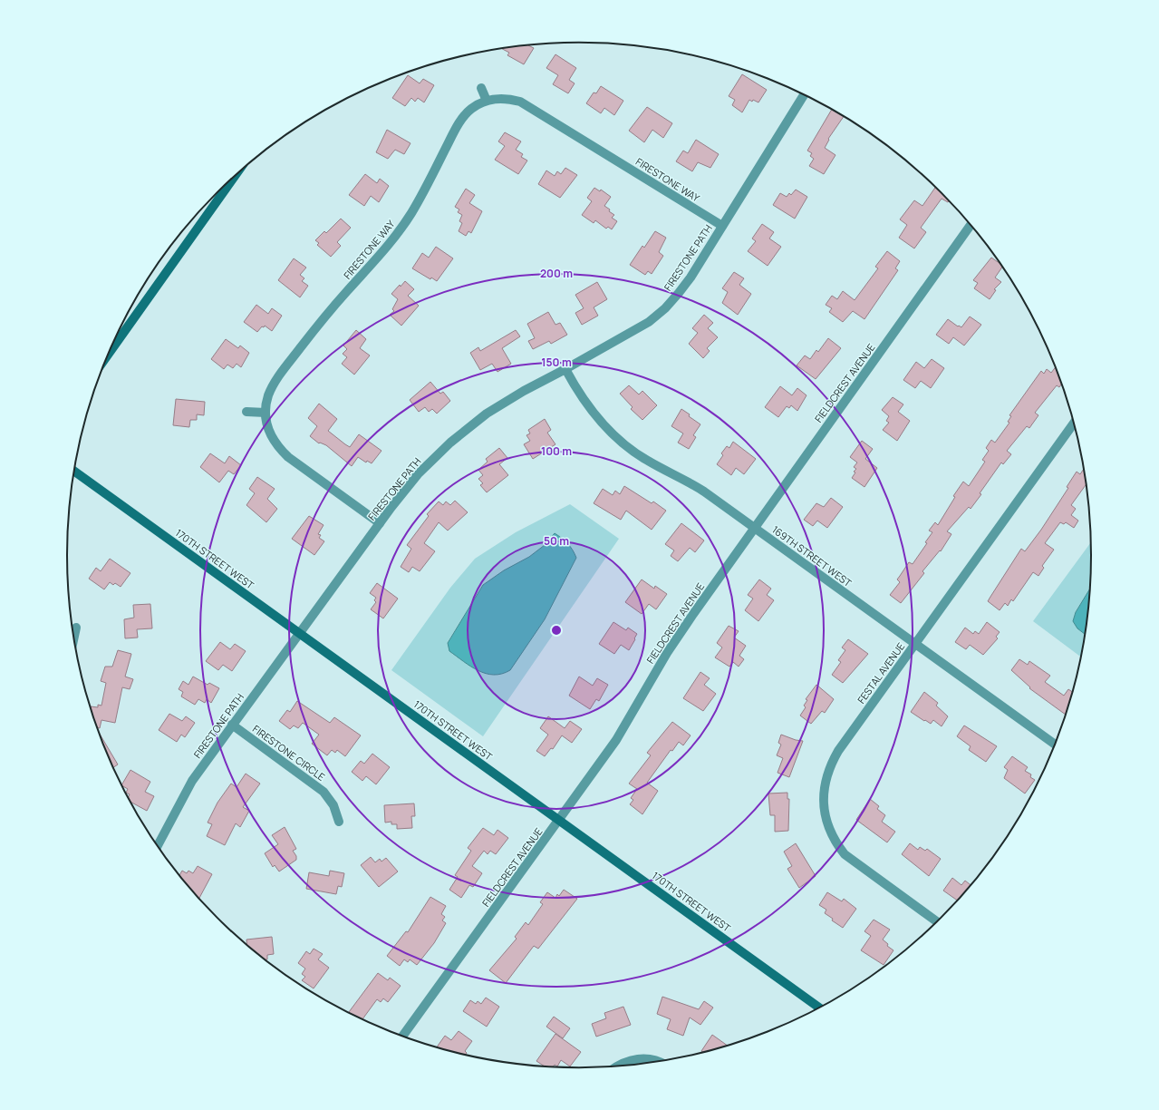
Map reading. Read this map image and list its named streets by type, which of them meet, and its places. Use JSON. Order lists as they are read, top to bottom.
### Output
{
  "streets": {
    "street": [
      "FIRESTONE WAY",
      "FIRESTONE PATH",
      "FIELDCREST AVENUE",
      "169TH STREET WEST",
      "170TH STREET WEST",
      "FESTAL AVENUE",
      "FIRESTONE CIRCLE"
    ]
  },
  "crossings": [
    ["FIRESTONE WAY", "FIRESTONE PATH"],
    ["FIRESTONE PATH", "169TH STREET WEST"],
    ["FIRESTONE PATH", "170TH STREET WEST"],
    ["FIRESTONE PATH", "FIRESTONE CIRCLE"],
    ["FIELDCREST AVENUE", "169TH STREET WEST"],
    ["FIELDCREST AVENUE", "170TH STREET WEST"],
    ["169TH STREET WEST", "FESTAL AVENUE"]
  ],
  "rings": [
    "200 m",
    "150 m",
    "100 m",
    "50 m"
  ]
}
